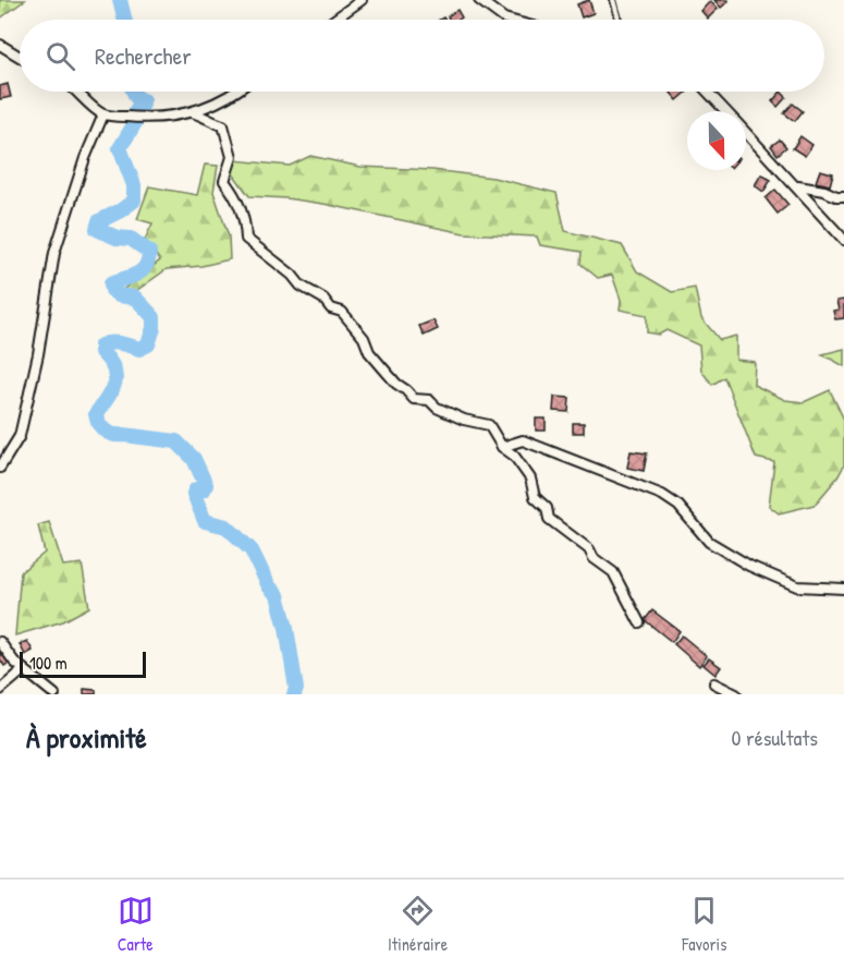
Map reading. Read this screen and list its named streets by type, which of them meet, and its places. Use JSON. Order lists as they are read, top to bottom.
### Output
{
  "scale_bar": "100 m",
  "north": "bottom",
  "page": {
    "search": "Rechercher",
    "scale": "100 m",
    "heading": ["À proximité", "0 résultats"],
    "nav": ["Carte", "Itinéraire", "Favoris"]
  }
}
